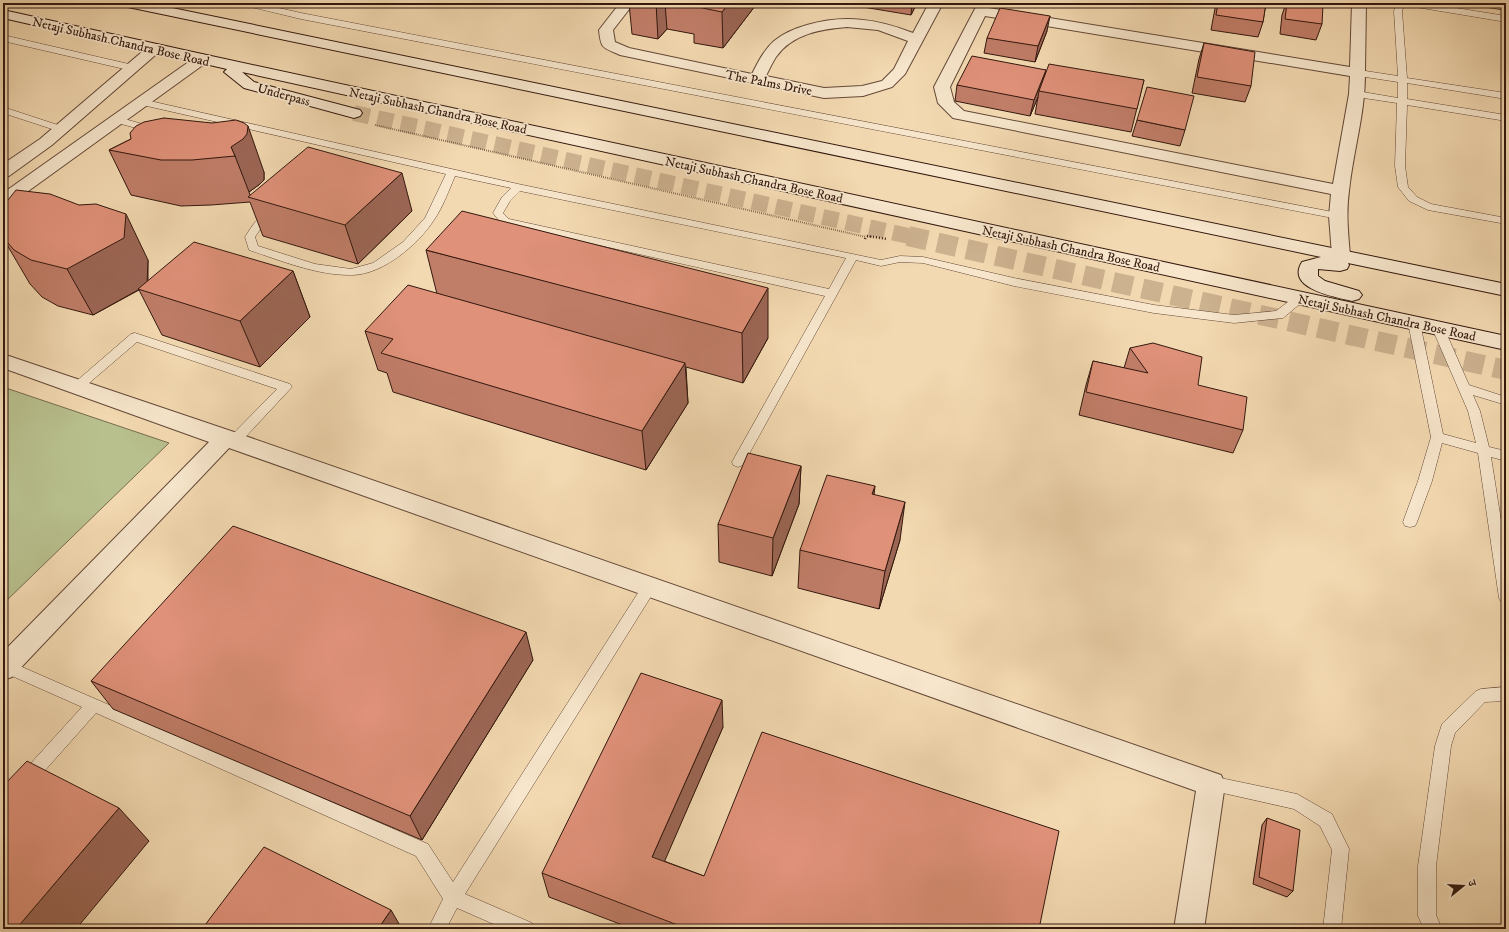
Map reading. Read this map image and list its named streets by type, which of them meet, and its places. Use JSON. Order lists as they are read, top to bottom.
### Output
{
  "streets": {
    "street": ["Netaji Subhash Chandra Bose Road", "The Palms Drive", "Underpass"]
  },
  "crossings": [
    ["Netaji Subhash Chandra Bose Road", "Underpass"]
  ],
  "north": "right"
}
